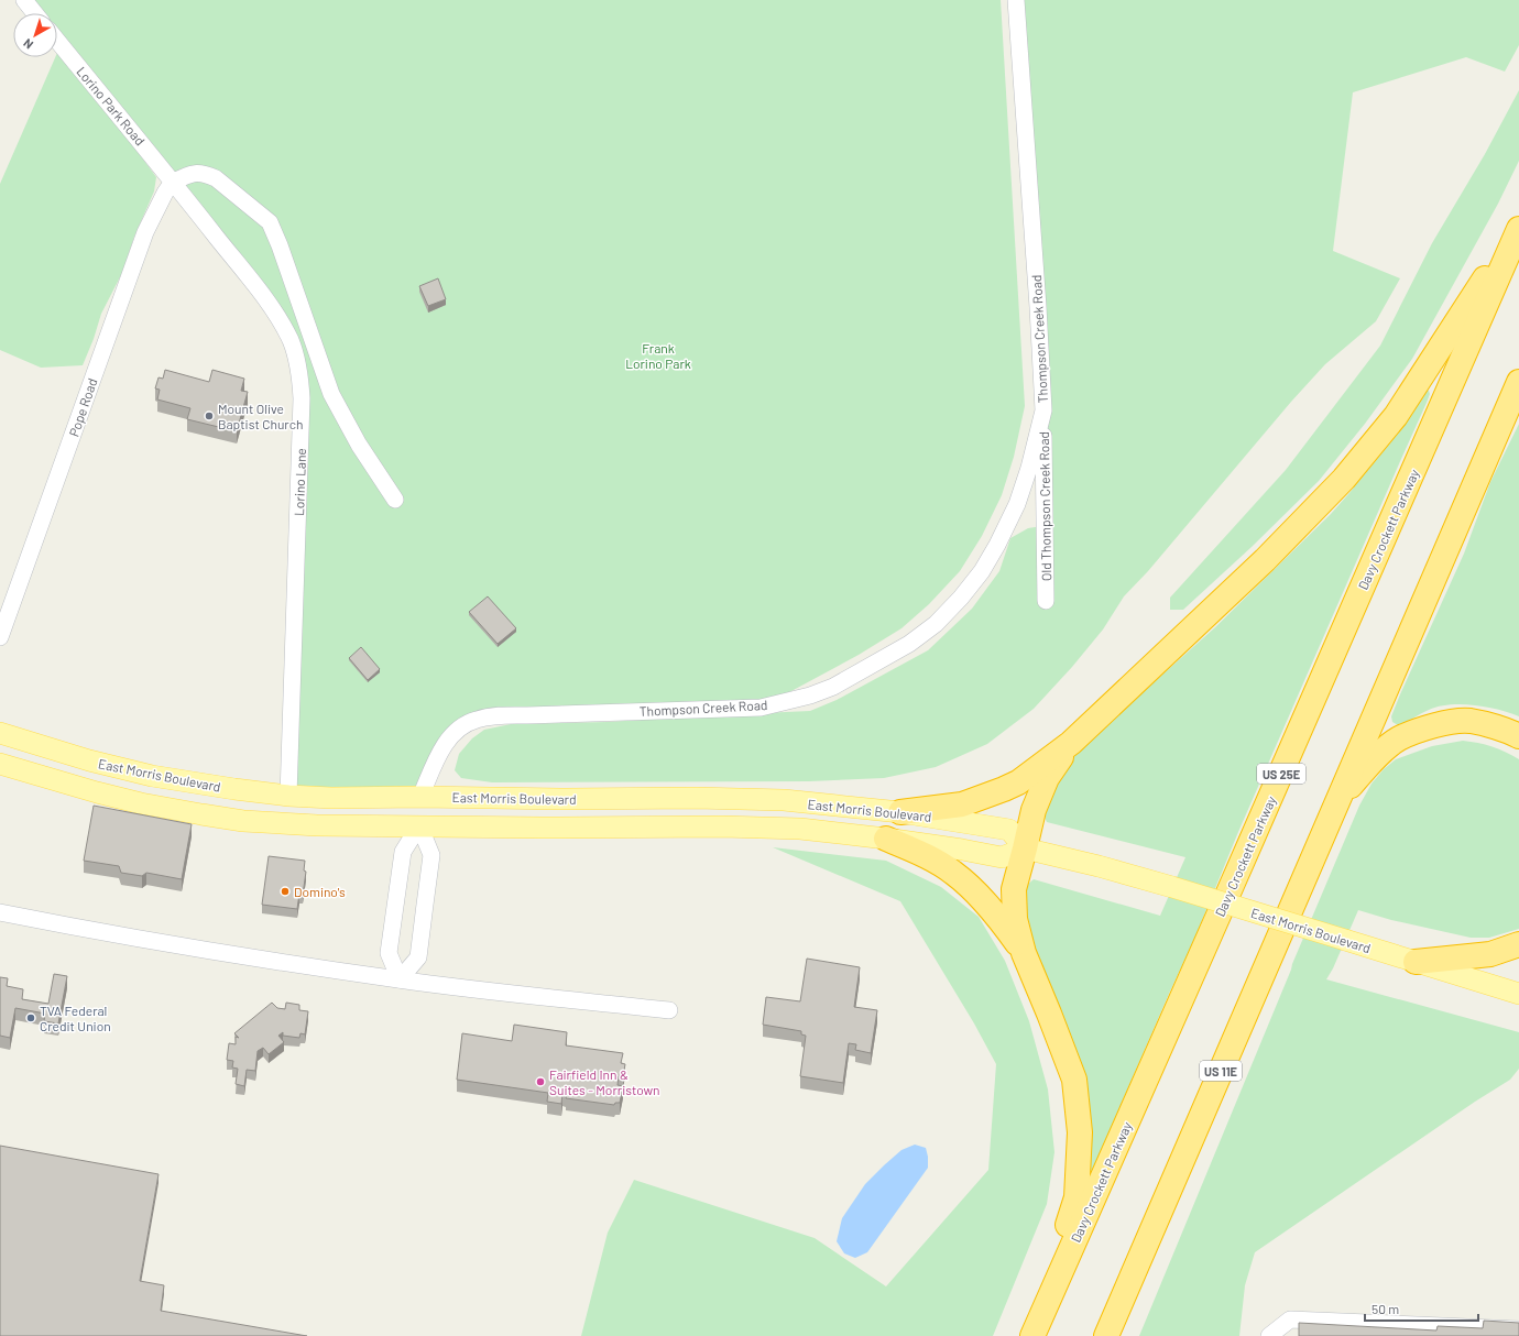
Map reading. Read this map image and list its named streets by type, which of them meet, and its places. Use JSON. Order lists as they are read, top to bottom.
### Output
{
  "streets": {
    "highway": ["Davy Crockett Parkway", "US 25E", "US 11E"],
    "main road": ["East Morris Boulevard"],
    "street": [
      "Lorino Park Road",
      "Thompson Creek Road",
      "Pope Road",
      "Lorino Lane",
      "Old Thompson Creek Road"
    ]
  },
  "crossings": [
    ["Lorino Park Road", "Pope Road"],
    ["Lorino Park Road", "Lorino Lane"],
    ["Thompson Creek Road", "Old Thompson Creek Road"],
    ["Thompson Creek Road", "East Morris Boulevard"],
    ["Pope Road", "Lorino Lane"],
    ["Lorino Lane", "East Morris Boulevard"]
  ],
  "parks": ["Frank Lorino Park"],
  "places": [
    "Mount Olive Baptist Church",
    "Domino's",
    "TVA Federal Credit Union",
    "Fairfield Inn & Suites - Morristown"
  ],
  "scale_bar": "50 m",
  "north": "bottom left"
}
